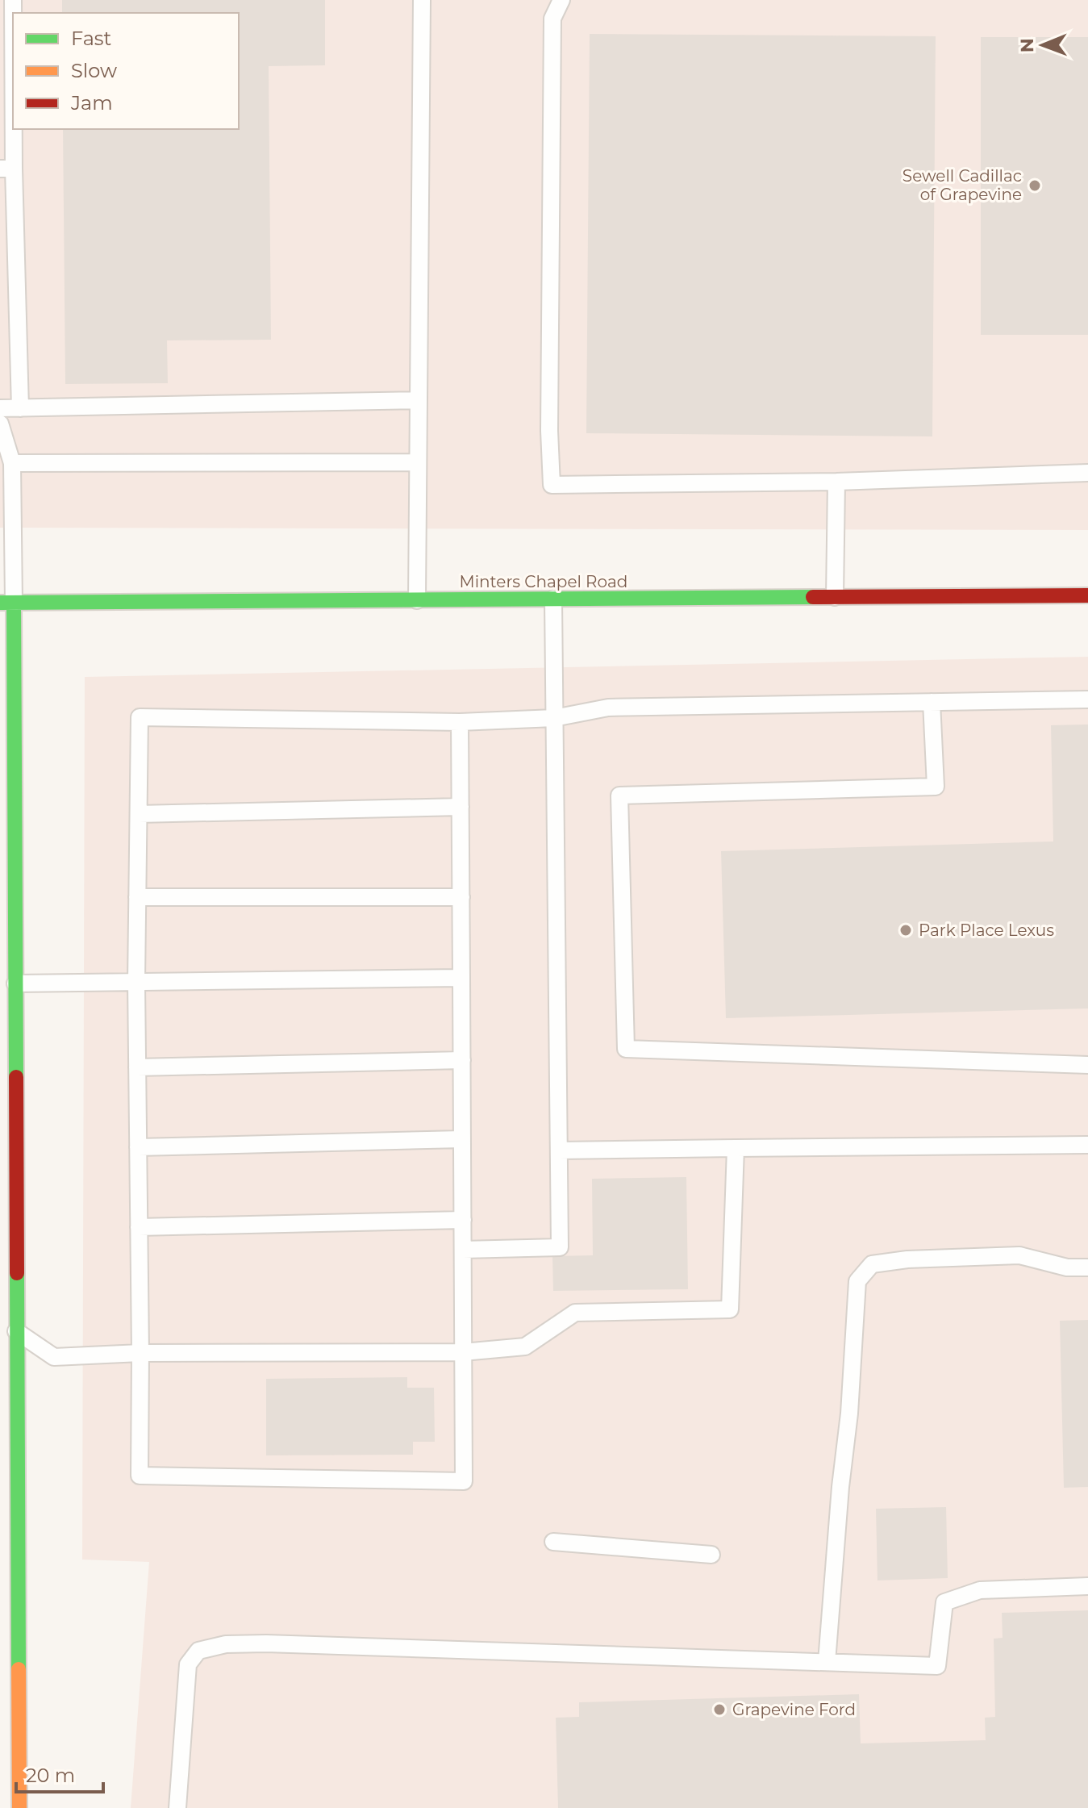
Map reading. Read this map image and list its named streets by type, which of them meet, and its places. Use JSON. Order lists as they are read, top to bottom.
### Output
{
  "streets": {
    "street": ["Minters Chapel Road"]
  },
  "places": ["Sewell Cadillac of Grapevine", "Park Place Lexus", "Grapevine Ford"],
  "legend": ["Fast", "Slow", "Jam"],
  "scale_bar": "20 m",
  "north": "left"
}
